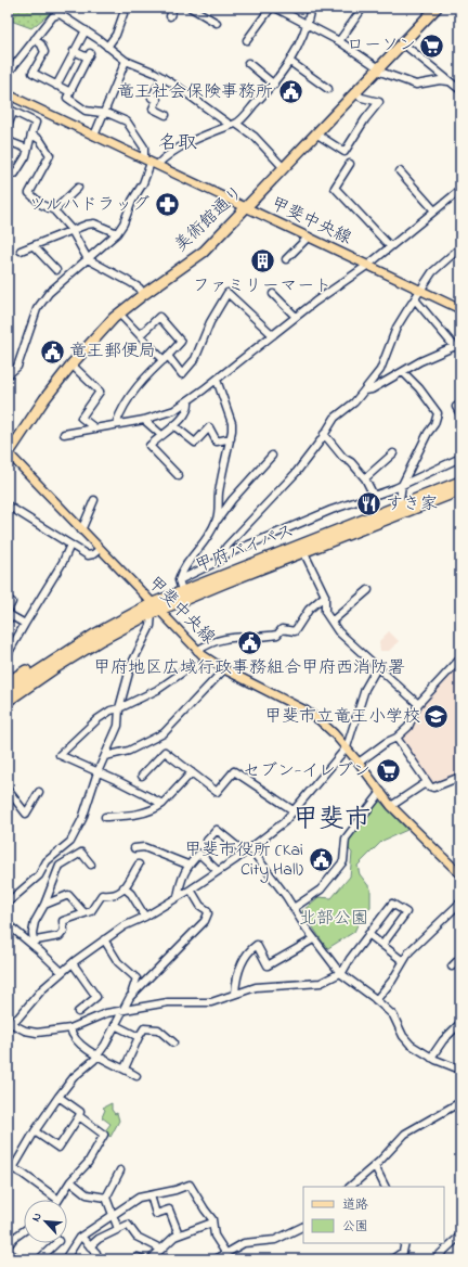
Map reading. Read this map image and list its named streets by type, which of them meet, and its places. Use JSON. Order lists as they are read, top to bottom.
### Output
{
  "streets": {
    "highway": ["美術館通り", "甲府バイパス"],
    "main road": ["甲斐中央線"]
  },
  "crossings": [
    ["美術館通り", "甲斐中央線"],
    ["甲斐中央線", "甲府バイパス"]
  ],
  "districts": ["名取", "甲斐市"],
  "parks": ["北部公園"],
  "places": {
    "supermarket": ["ローソン", "セブン-イレブン"],
    "public building": [
      "竜王社会保険事務所",
      "竜王郵便局",
      "甲府地区広域行政事務組合甲府西消防署",
      "甲斐市役所 (Kai City Hall)"
    ],
    "pharmacy": ["ツルハドラッグ"],
    "building": ["ファミリーマート"],
    "restaurant": ["すき家"],
    "school or university": ["甲斐市立竜王小学校"]
  },
  "legend": ["道路", "公園"],
  "north": "top left"
}
